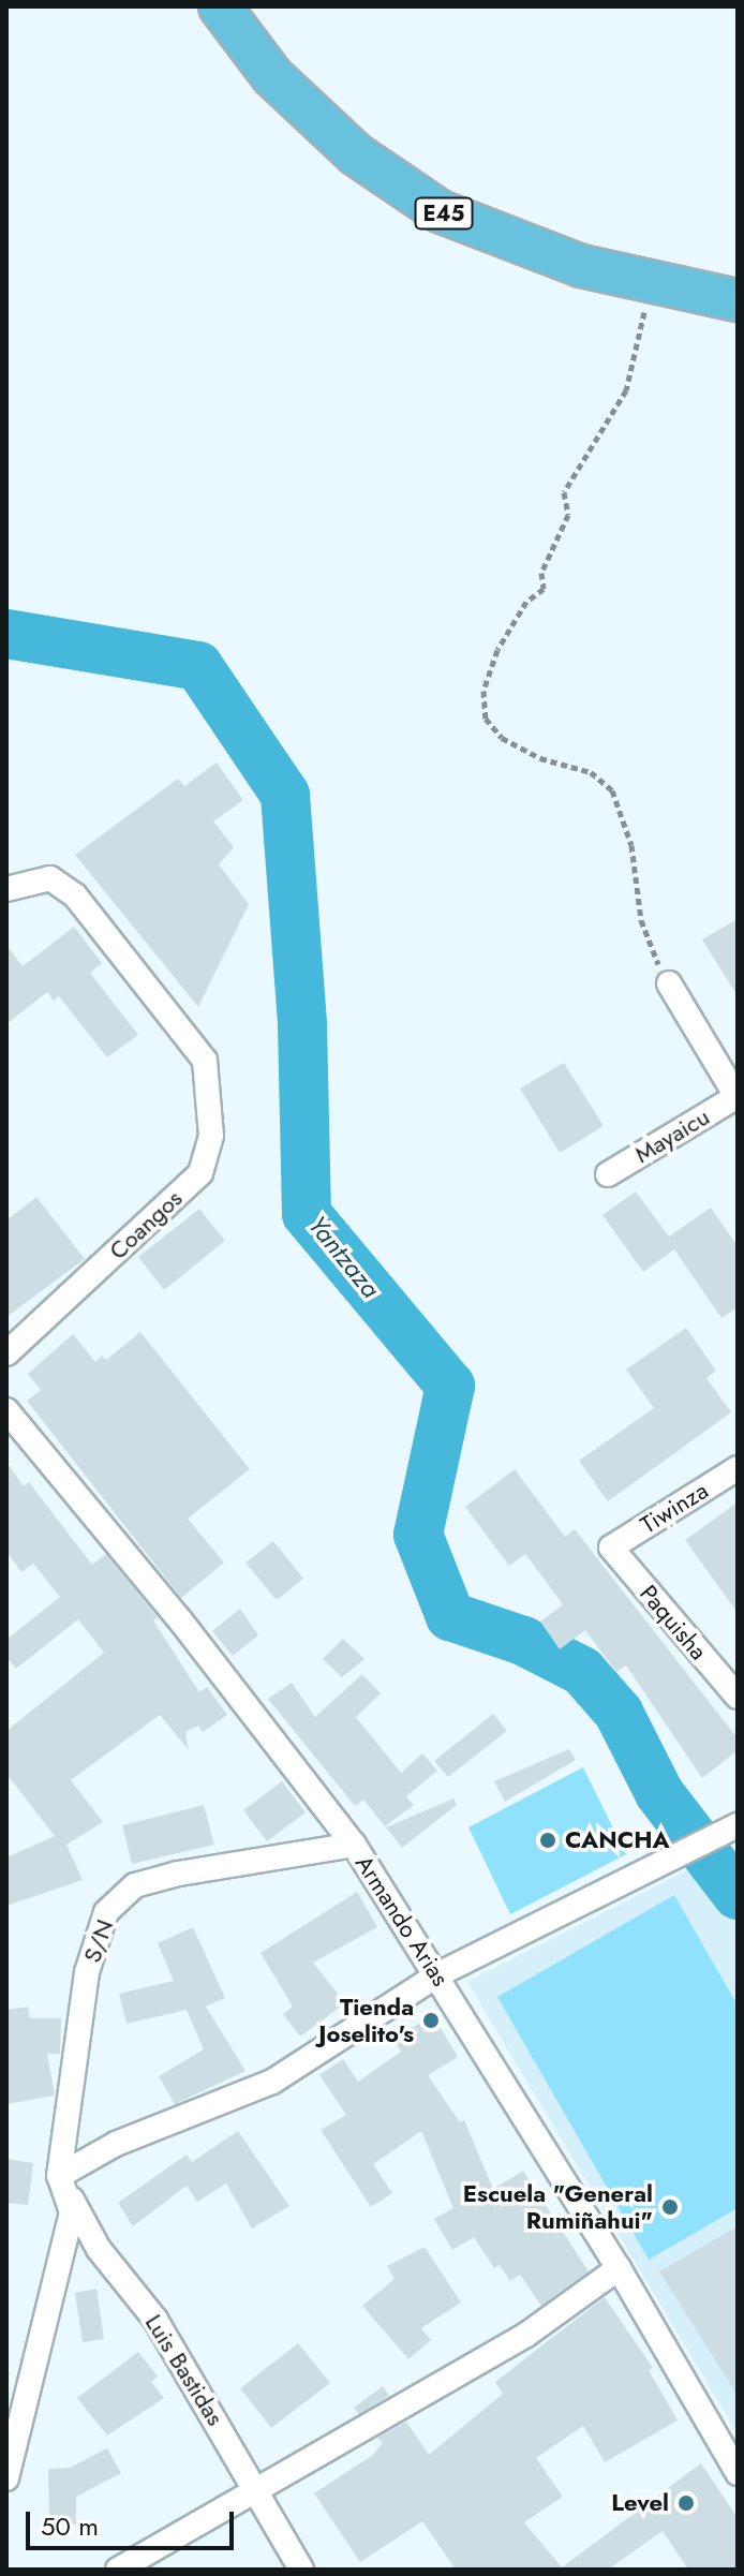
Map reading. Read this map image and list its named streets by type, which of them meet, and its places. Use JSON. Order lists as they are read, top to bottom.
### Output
{
  "streets": {
    "highway": ["E45"],
    "street": [
      "Mayaicu",
      "Coangos",
      "Tiwinza",
      "Paquisha",
      "Armando Arias",
      "S/N",
      "Luis Bastidas"
    ]
  },
  "crossings": [
    ["Tiwinza", "Paquisha"],
    ["Armando Arias", "S/N"],
    ["S/N", "Luis Bastidas"]
  ],
  "water": ["Yantzaza"],
  "places": [
    "CANCHA",
    "Tienda Joselito's",
    "Escuela \"General Rumiñahui\"",
    "Level"
  ],
  "scale_bar": "50 m"
}
